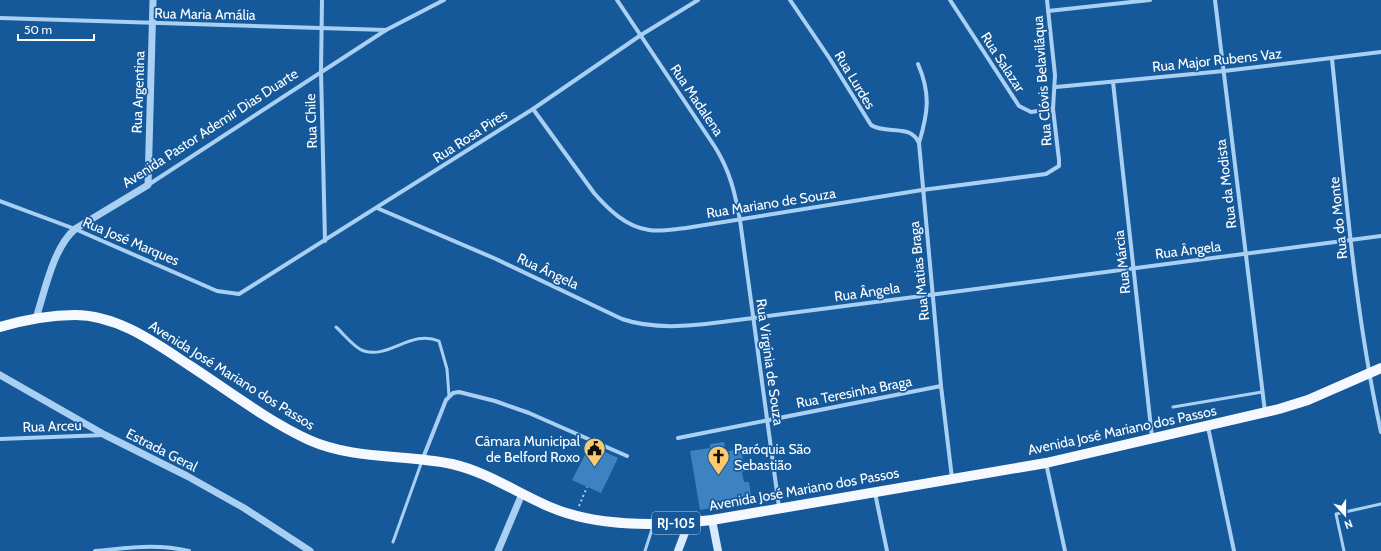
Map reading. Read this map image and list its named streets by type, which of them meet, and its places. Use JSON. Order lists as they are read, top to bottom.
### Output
{
  "streets": {
    "main road": ["Avenida José Mariano dos Passos", "RJ-105"],
    "street": [
      "Rua Maria Amália",
      "Rua Major Rubens Vaz",
      "Rua Salazar",
      "Rua Lurdes",
      "Rua Clóvis Belaviláqua",
      "Rua Argentina",
      "Rua Madalena",
      "Rua Chile",
      "Avenida Pastor Ademir Dias Duarte",
      "Rua Rosa Pires",
      "Rua da Modista",
      "Rua Mariano de Souza",
      "Rua do Monte",
      "Rua José Marques",
      "Rua Ângela",
      "Rua Márcia",
      "Rua Matias Braga",
      "Rua Virgínia de Souza",
      "Rua Teresinha Braga",
      "Rua Arceu",
      "Estrada Geral"
    ]
  },
  "crossings": [
    ["Rua Maria Amália", "Rua Argentina"],
    ["Rua Maria Amália", "Rua Chile"],
    ["Rua Maria Amália", "Avenida Pastor Ademir Dias Duarte"],
    ["Rua Major Rubens Vaz", "Rua Clóvis Belaviláqua"],
    ["Rua Major Rubens Vaz", "Rua da Modista"],
    ["Rua Major Rubens Vaz", "Rua do Monte"],
    ["Rua Major Rubens Vaz", "Rua Márcia"],
    ["Rua Salazar", "Rua Clóvis Belaviláqua"],
    ["Rua Lurdes", "Rua Matias Braga"],
    ["Rua Clóvis Belaviláqua", "Rua Mariano de Souza"],
    ["Rua Argentina", "Avenida Pastor Ademir Dias Duarte"],
    ["Rua Madalena", "Rua Rosa Pires"],
    ["Rua Madalena", "Rua Mariano de Souza"],
    ["Rua Madalena", "Rua Virgínia de Souza"],
    ["Rua Chile", "Avenida Pastor Ademir Dias Duarte"],
    ["Rua Chile", "Rua Rosa Pires"],
    ["Avenida Pastor Ademir Dias Duarte", "Rua José Marques"],
    ["Avenida Pastor Ademir Dias Duarte", "Avenida José Mariano dos Passos"],
    ["Rua Rosa Pires", "Rua Mariano de Souza"],
    ["Rua Rosa Pires", "Rua José Marques"],
    ["Rua Rosa Pires", "Rua Ângela"],
    ["Rua da Modista", "Rua Ângela"],
    ["Rua da Modista", "Avenida José Mariano dos Passos"],
    ["Rua Mariano de Souza", "Rua Matias Braga"],
    ["Rua Mariano de Souza", "Rua Virgínia de Souza"],
    ["Rua do Monte", "Rua Ângela"],
    ["Rua do Monte", "Avenida José Mariano dos Passos"],
    ["Rua Ângela", "Rua Márcia"],
    ["Rua Ângela", "Rua Matias Braga"],
    ["Rua Ângela", "Rua Virgínia de Souza"],
    ["Rua Márcia", "Avenida José Mariano dos Passos"],
    ["Rua Matias Braga", "Avenida José Mariano dos Passos"],
    ["Rua Matias Braga", "Rua Teresinha Braga"],
    ["Rua Virgínia de Souza", "Avenida José Mariano dos Passos"],
    ["Rua Virgínia de Souza", "Rua Teresinha Braga"],
    ["Rua Arceu", "Estrada Geral"]
  ],
  "places": {
    "public building": ["Câmara Municipal de Belford Roxo"],
    "church": ["Paróquia São Sebastião"]
  },
  "scale_bar": "50 m",
  "north": "bottom"
}
